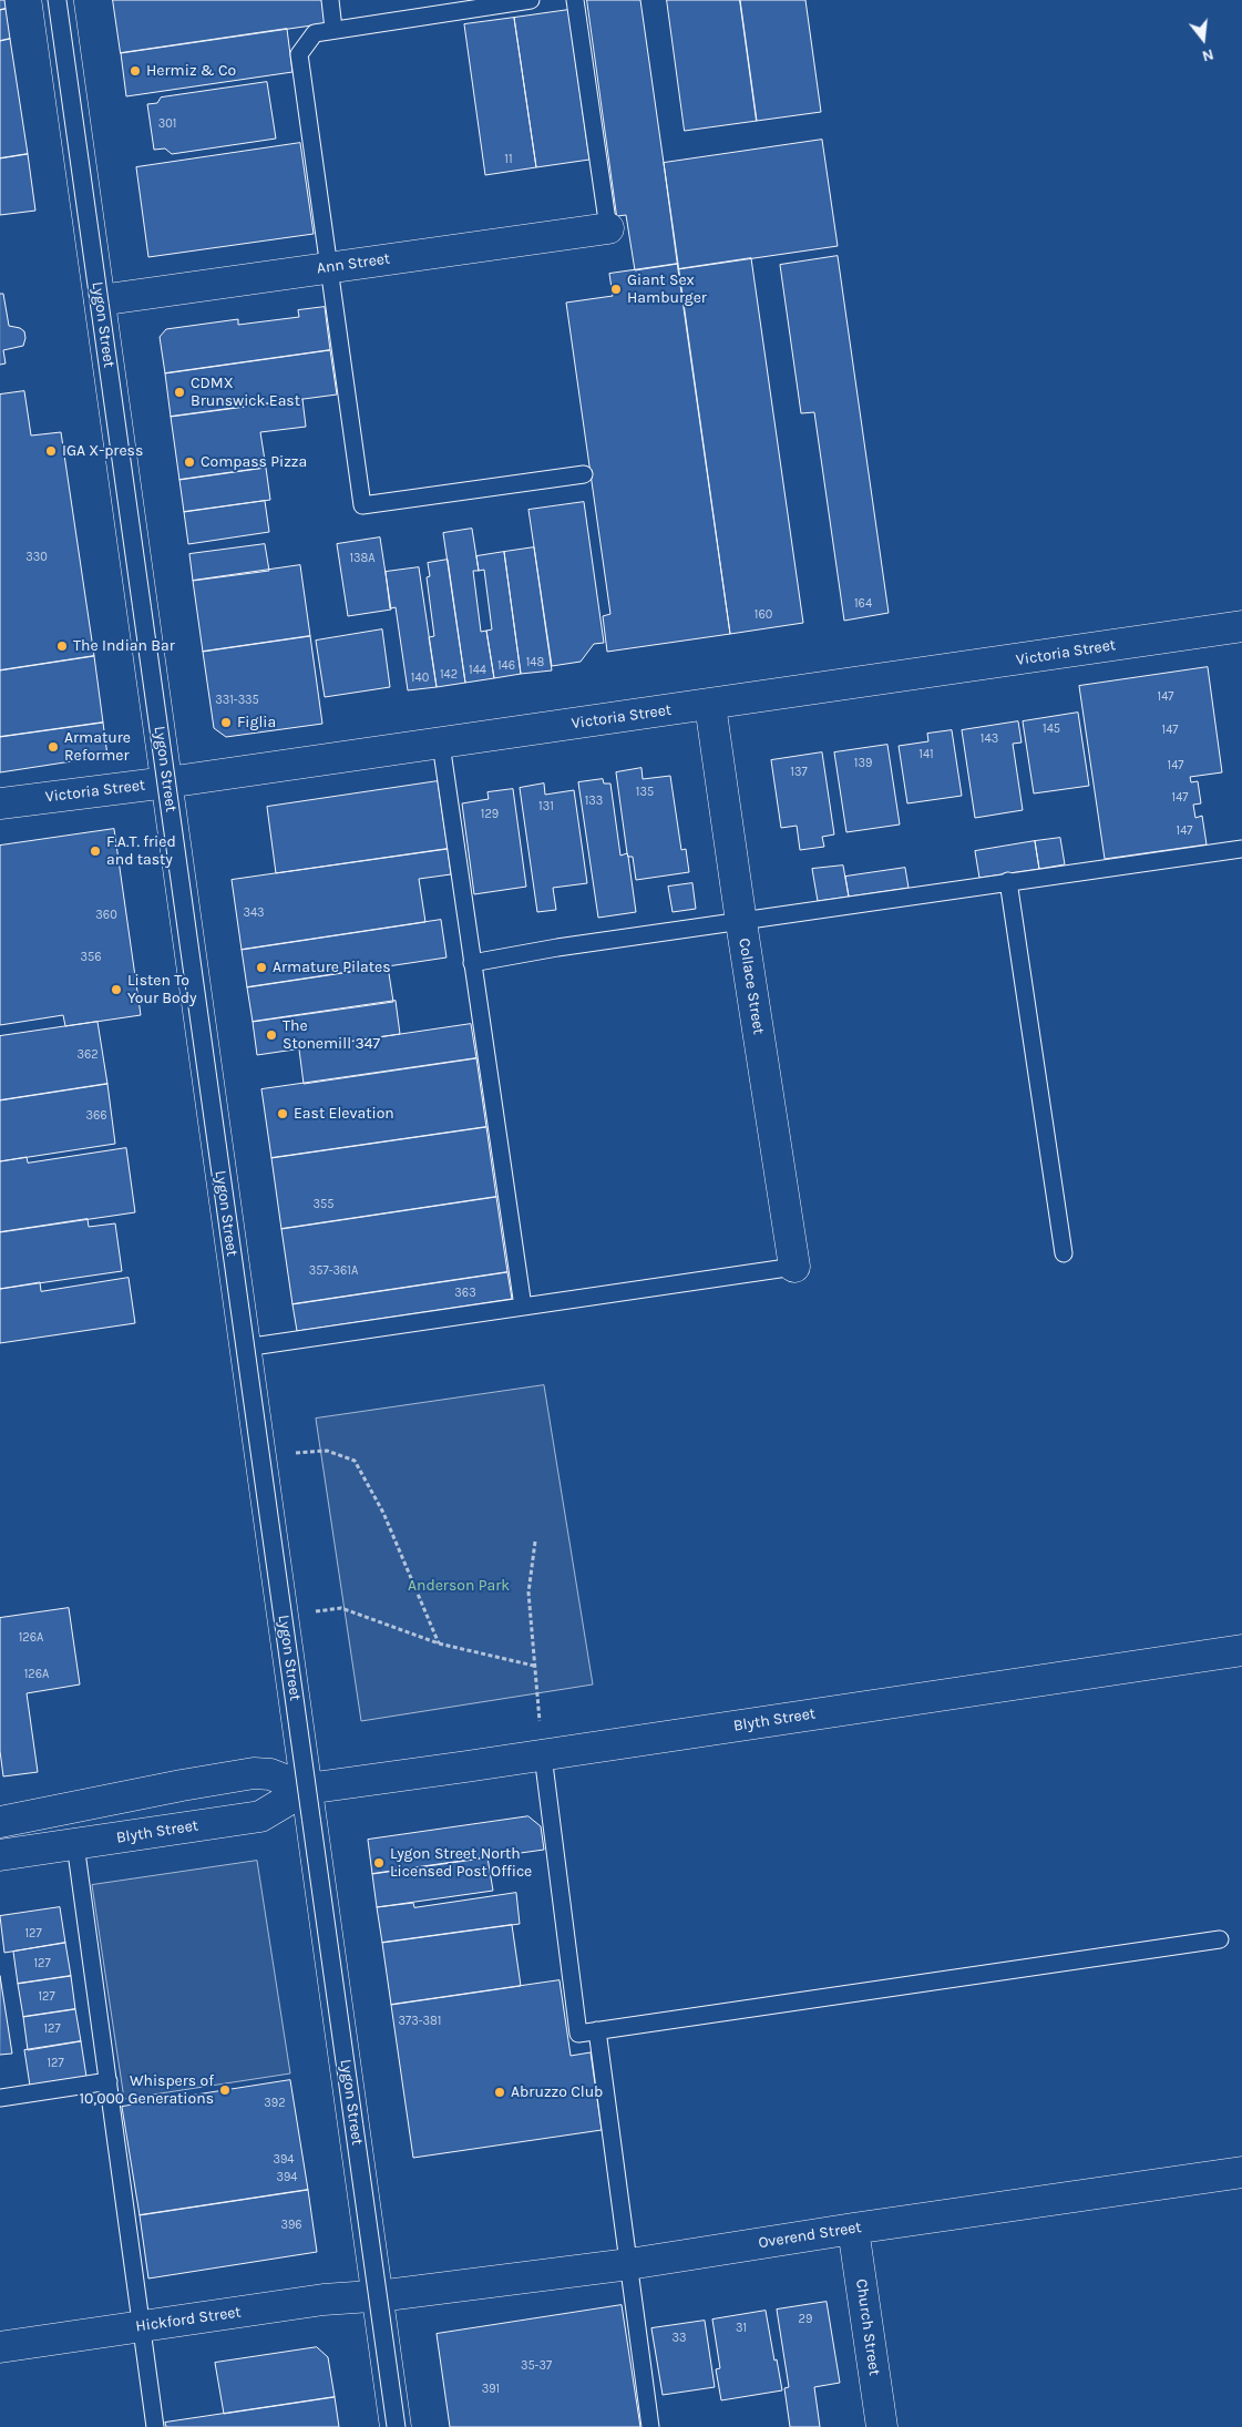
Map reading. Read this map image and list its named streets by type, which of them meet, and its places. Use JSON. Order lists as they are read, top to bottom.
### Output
{
  "streets": {
    "street": [
      "Ann Street",
      "Lygon Street",
      "Victoria Street",
      "Collace Street",
      "Blyth Street",
      "Overend Street",
      "Hickford Street",
      "Church Street"
    ]
  },
  "crossings": [
    ["Ann Street", "Lygon Street"],
    ["Lygon Street", "Victoria Street"],
    ["Lygon Street", "Blyth Street"],
    ["Lygon Street", "Overend Street"],
    ["Lygon Street", "Hickford Street"],
    ["Victoria Street", "Collace Street"],
    ["Overend Street", "Hickford Street"],
    ["Overend Street", "Church Street"]
  ],
  "parks": ["Anderson Park"],
  "places": [
    "Hermiz & Co",
    "Giant Sex Hamburger",
    "CDMX Brunswick East",
    "IGA X-press",
    "Compass Pizza",
    "The Indian Bar",
    "Figlia",
    "Armature Reformer",
    "F.A.T. fried and tasty",
    "Armature Pilates",
    "Listen To Your Body",
    "The Stonemill 347",
    "East Elevation",
    "Lygon Street North Licensed Post Office",
    "Whispers of 10,000 Generations",
    "Abruzzo Club"
  ],
  "house_numbers": [
    "301",
    "11",
    "330",
    "138A",
    "164",
    "160",
    "148",
    "146",
    "144",
    "142",
    "140",
    "147",
    "331-335",
    "145",
    "147",
    "143",
    "141",
    "139",
    "147",
    "137",
    "135",
    "147",
    "133",
    "131",
    "129",
    "147",
    "343",
    "360",
    "356",
    "362",
    "366",
    "355",
    "357-361A",
    "363",
    "126A",
    "126A",
    "127",
    "127",
    "127",
    "373-381",
    "127",
    "127",
    "392",
    "394",
    "394",
    "396",
    "29",
    "31",
    "33",
    "35-37",
    "391"
  ],
  "north": "bottom"
}
